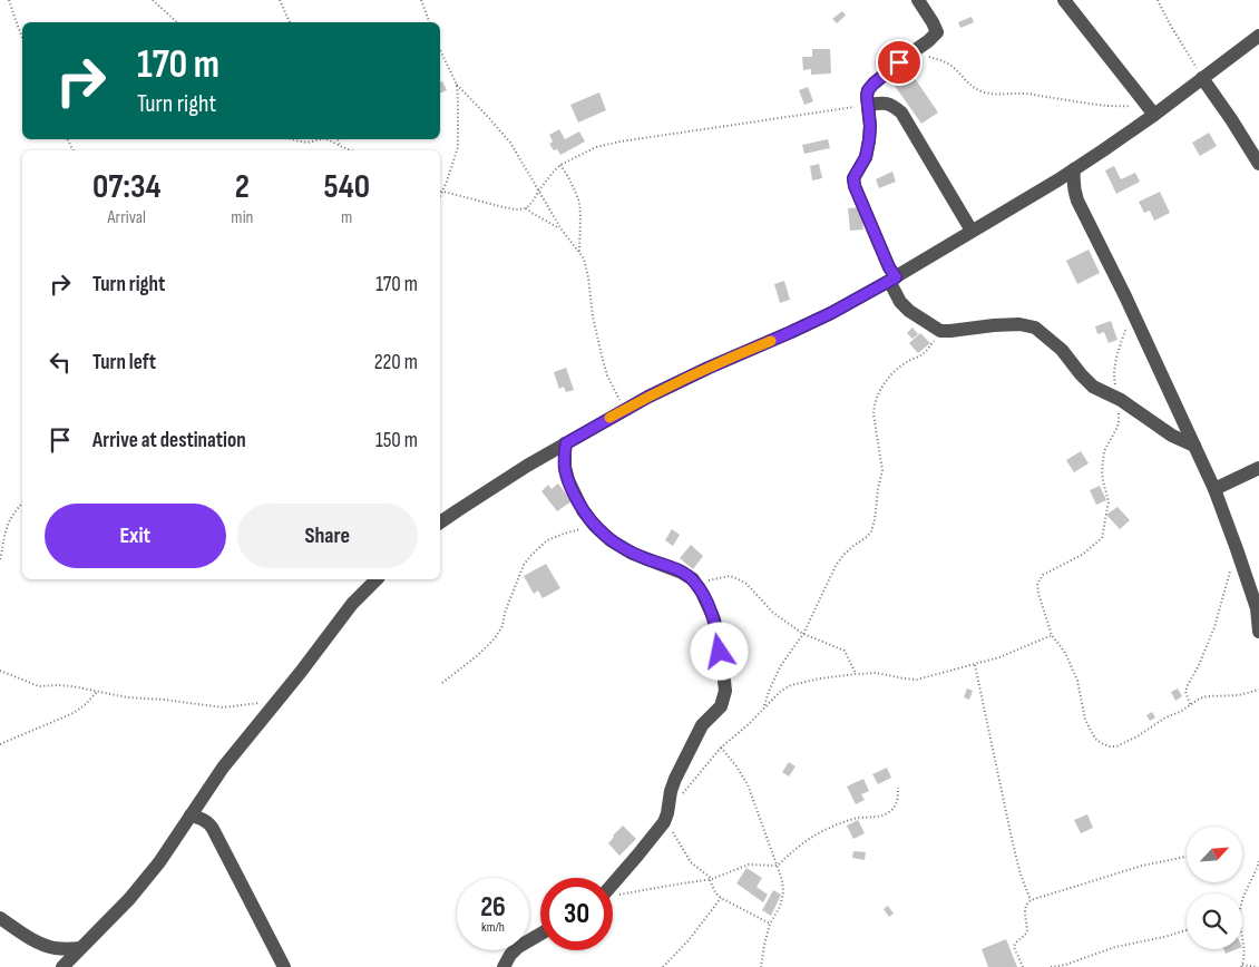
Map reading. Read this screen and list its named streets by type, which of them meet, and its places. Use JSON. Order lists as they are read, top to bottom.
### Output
{
  "north": "top right",
  "page": {
    "turn": ["170 m", "Turn right"],
    "eta": [
      "07:34",
      "Arrival",
      "2",
      "min",
      "540",
      "m"
    ],
    "list": [
      {
        "name": "Turn right",
        "value": "170 m"
      },
      {
        "name": "Turn left",
        "value": "220 m"
      },
      {
        "name": "Arrive at destination",
        "value": "150 m"
      }
    ],
    "buttons": ["Exit", "Share"],
    "speed": "26 km/h",
    "limit": "30"
  }
}
